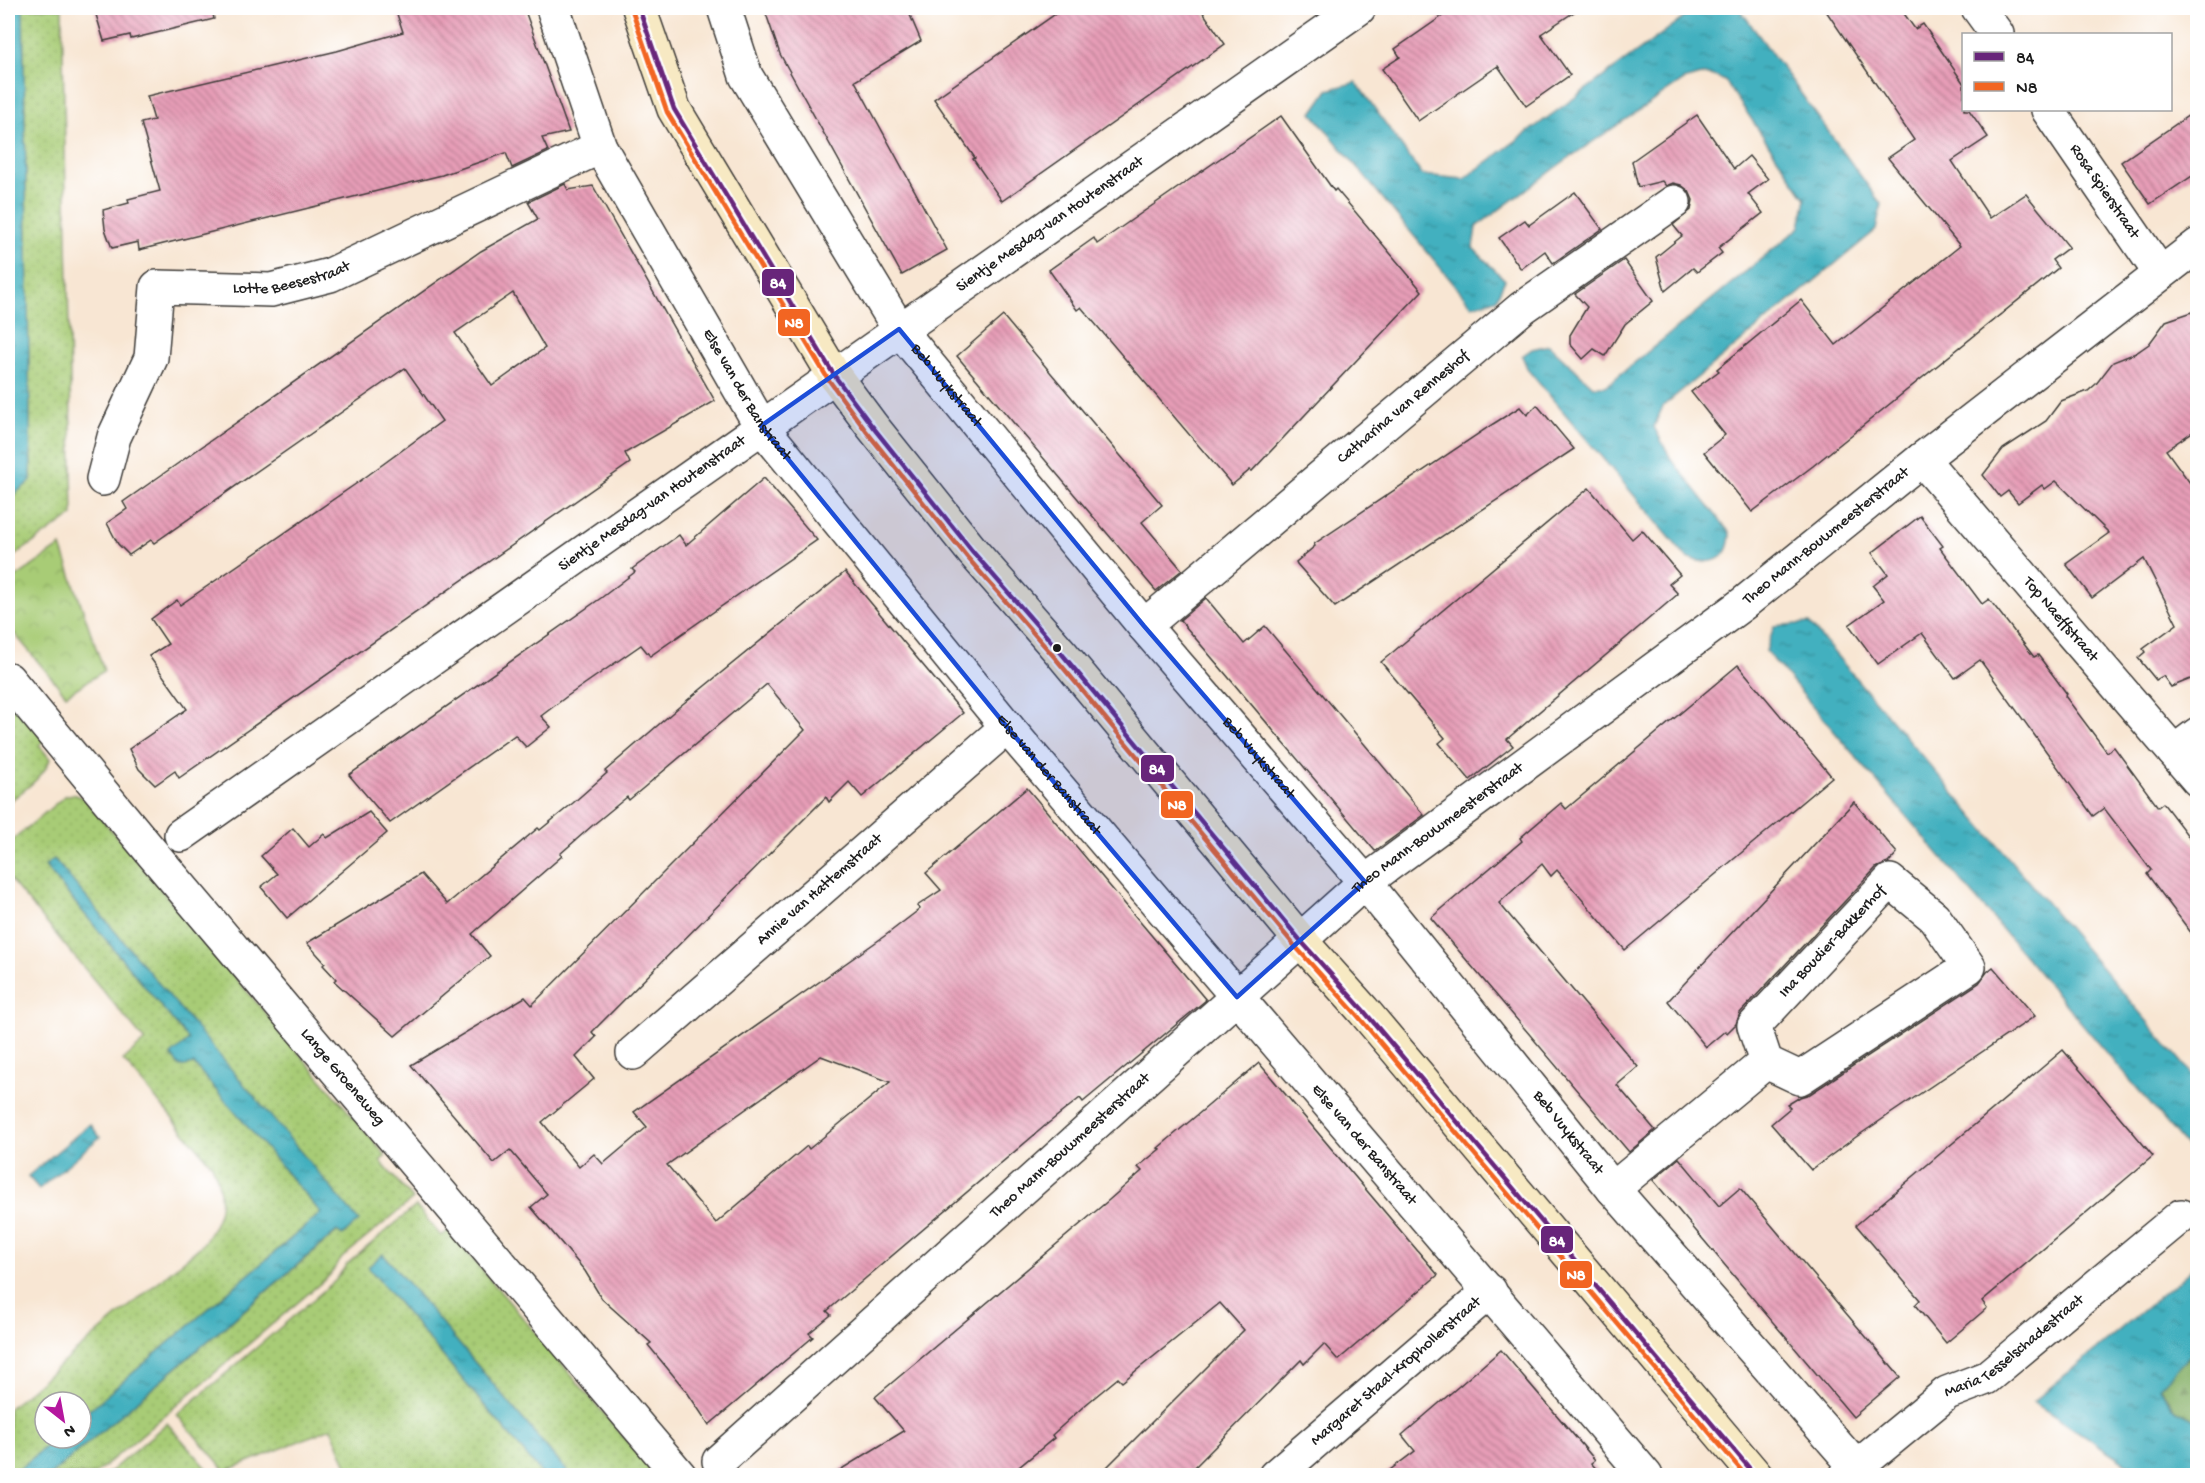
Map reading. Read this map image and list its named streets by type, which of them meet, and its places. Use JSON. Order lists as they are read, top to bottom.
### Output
{
  "streets": {
    "street": [
      "Rosa Spierstraat",
      "Sientje Mesdag-van Houtenstraat",
      "Lotte Beesestraat",
      "Beb Vuykstraat",
      "Else van der Banstraat",
      "Catharina van Renneshof",
      "Theo Mann-Bouwmeesterstraat",
      "Top Naeffstraat",
      "Annie van Hattemstraat",
      "Ina Boudier-Bakkerhof",
      "Lange Groeneweg",
      "Maria Tesselschadestraat",
      "Margaret Staal-Krophollerstraat"
    ]
  },
  "crossings": [
    ["Rosa Spierstraat", "Theo Mann-Bouwmeesterstraat"],
    ["Sientje Mesdag-van Houtenstraat", "Beb Vuykstraat"],
    ["Sientje Mesdag-van Houtenstraat", "Else van der Banstraat"],
    ["Lotte Beesestraat", "Else van der Banstraat"],
    ["Beb Vuykstraat", "Catharina van Renneshof"],
    ["Beb Vuykstraat", "Theo Mann-Bouwmeesterstraat"],
    ["Beb Vuykstraat", "Maria Tesselschadestraat"],
    ["Else van der Banstraat", "Theo Mann-Bouwmeesterstraat"],
    ["Else van der Banstraat", "Annie van Hattemstraat"],
    ["Else van der Banstraat", "Margaret Staal-Krophollerstraat"],
    ["Theo Mann-Bouwmeesterstraat", "Top Naeffstraat"]
  ],
  "lines": ["transit line 84", "transit line N8"],
  "legend": ["84", "N8"],
  "north": "bottom right"
}
